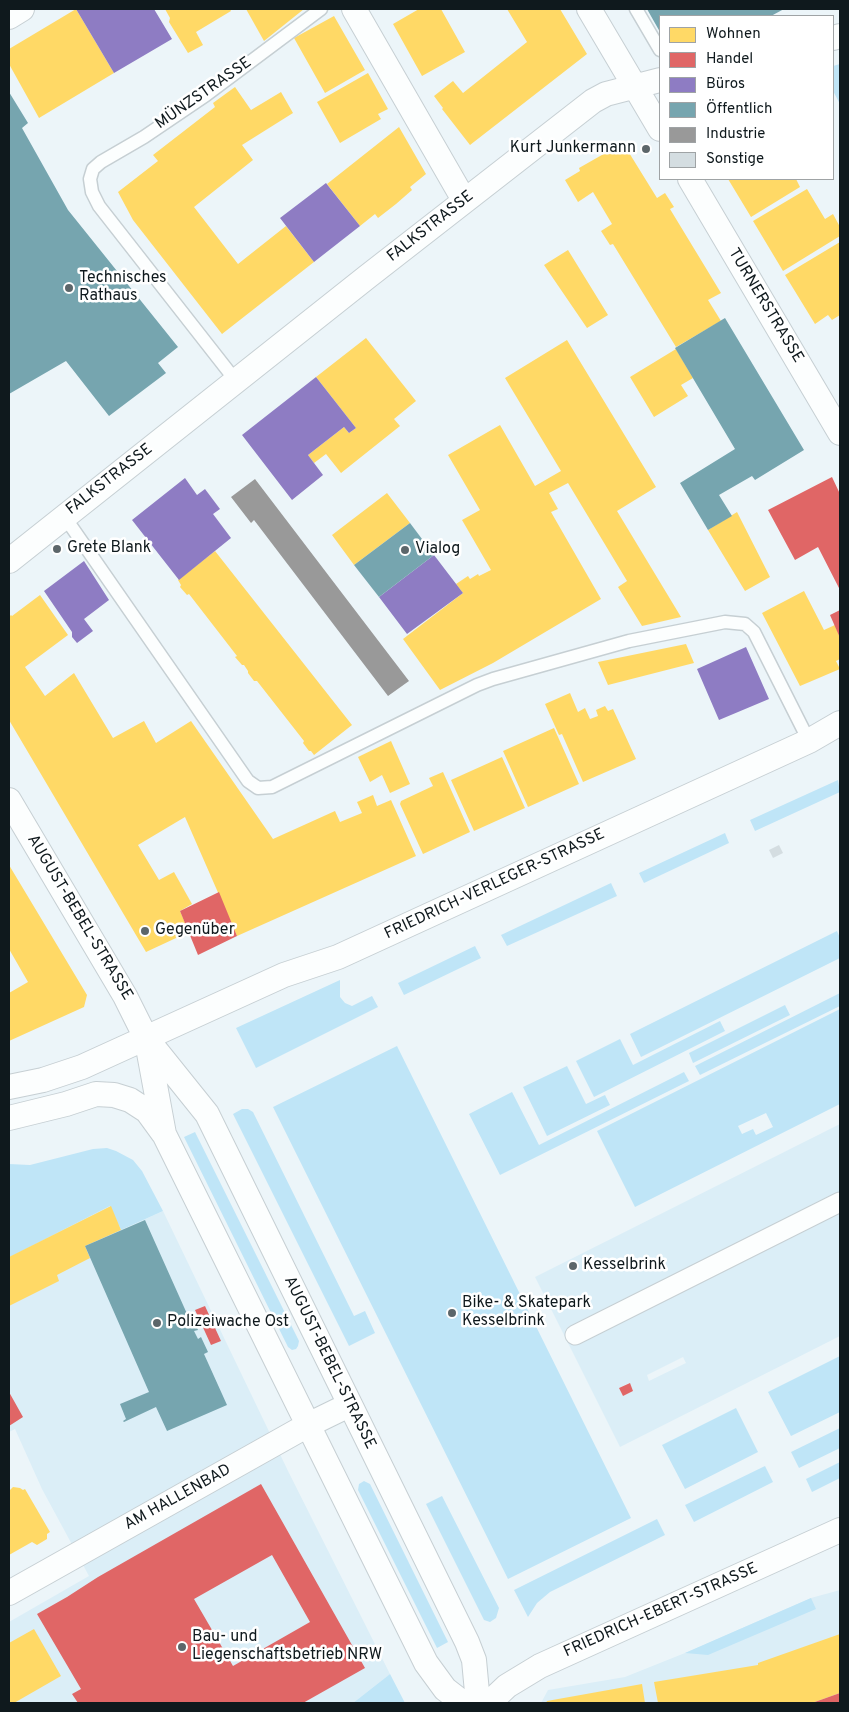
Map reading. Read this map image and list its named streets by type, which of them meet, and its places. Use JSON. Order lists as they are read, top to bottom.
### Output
{
  "streets": {
    "street": [
      "FALKSTRASSE",
      "TURNERSTRASSE",
      "FRIEDRICH-VERLEGER-STRASSE",
      "AUGUST-BEBEL-STRASSE",
      "AM HALLENBAD",
      "FRIEDRICH-EBERT-STRASSE"
    ],
    "lane": ["MÜNZSTRASSE"]
  },
  "crossings": [
    ["MÜNZSTRASSE", "FALKSTRASSE"],
    ["FRIEDRICH-VERLEGER-STRASSE", "AUGUST-BEBEL-STRASSE"],
    ["AUGUST-BEBEL-STRASSE", "AM HALLENBAD"]
  ],
  "places": [
    "Kurt Junkermann",
    "Technisches Rathaus",
    "Grete Blank",
    "Vialog",
    "Gegenüber",
    "Kesselbrink",
    "Bike- & Skatepark Kesselbrink",
    "Polizeiwache Ost",
    "Bau- und Liegenschaftsbetrieb NRW"
  ],
  "legend": [
    "Wohnen",
    "Handel",
    "Büros",
    "Öffentlich",
    "Industrie",
    "Sonstige"
  ]
}
